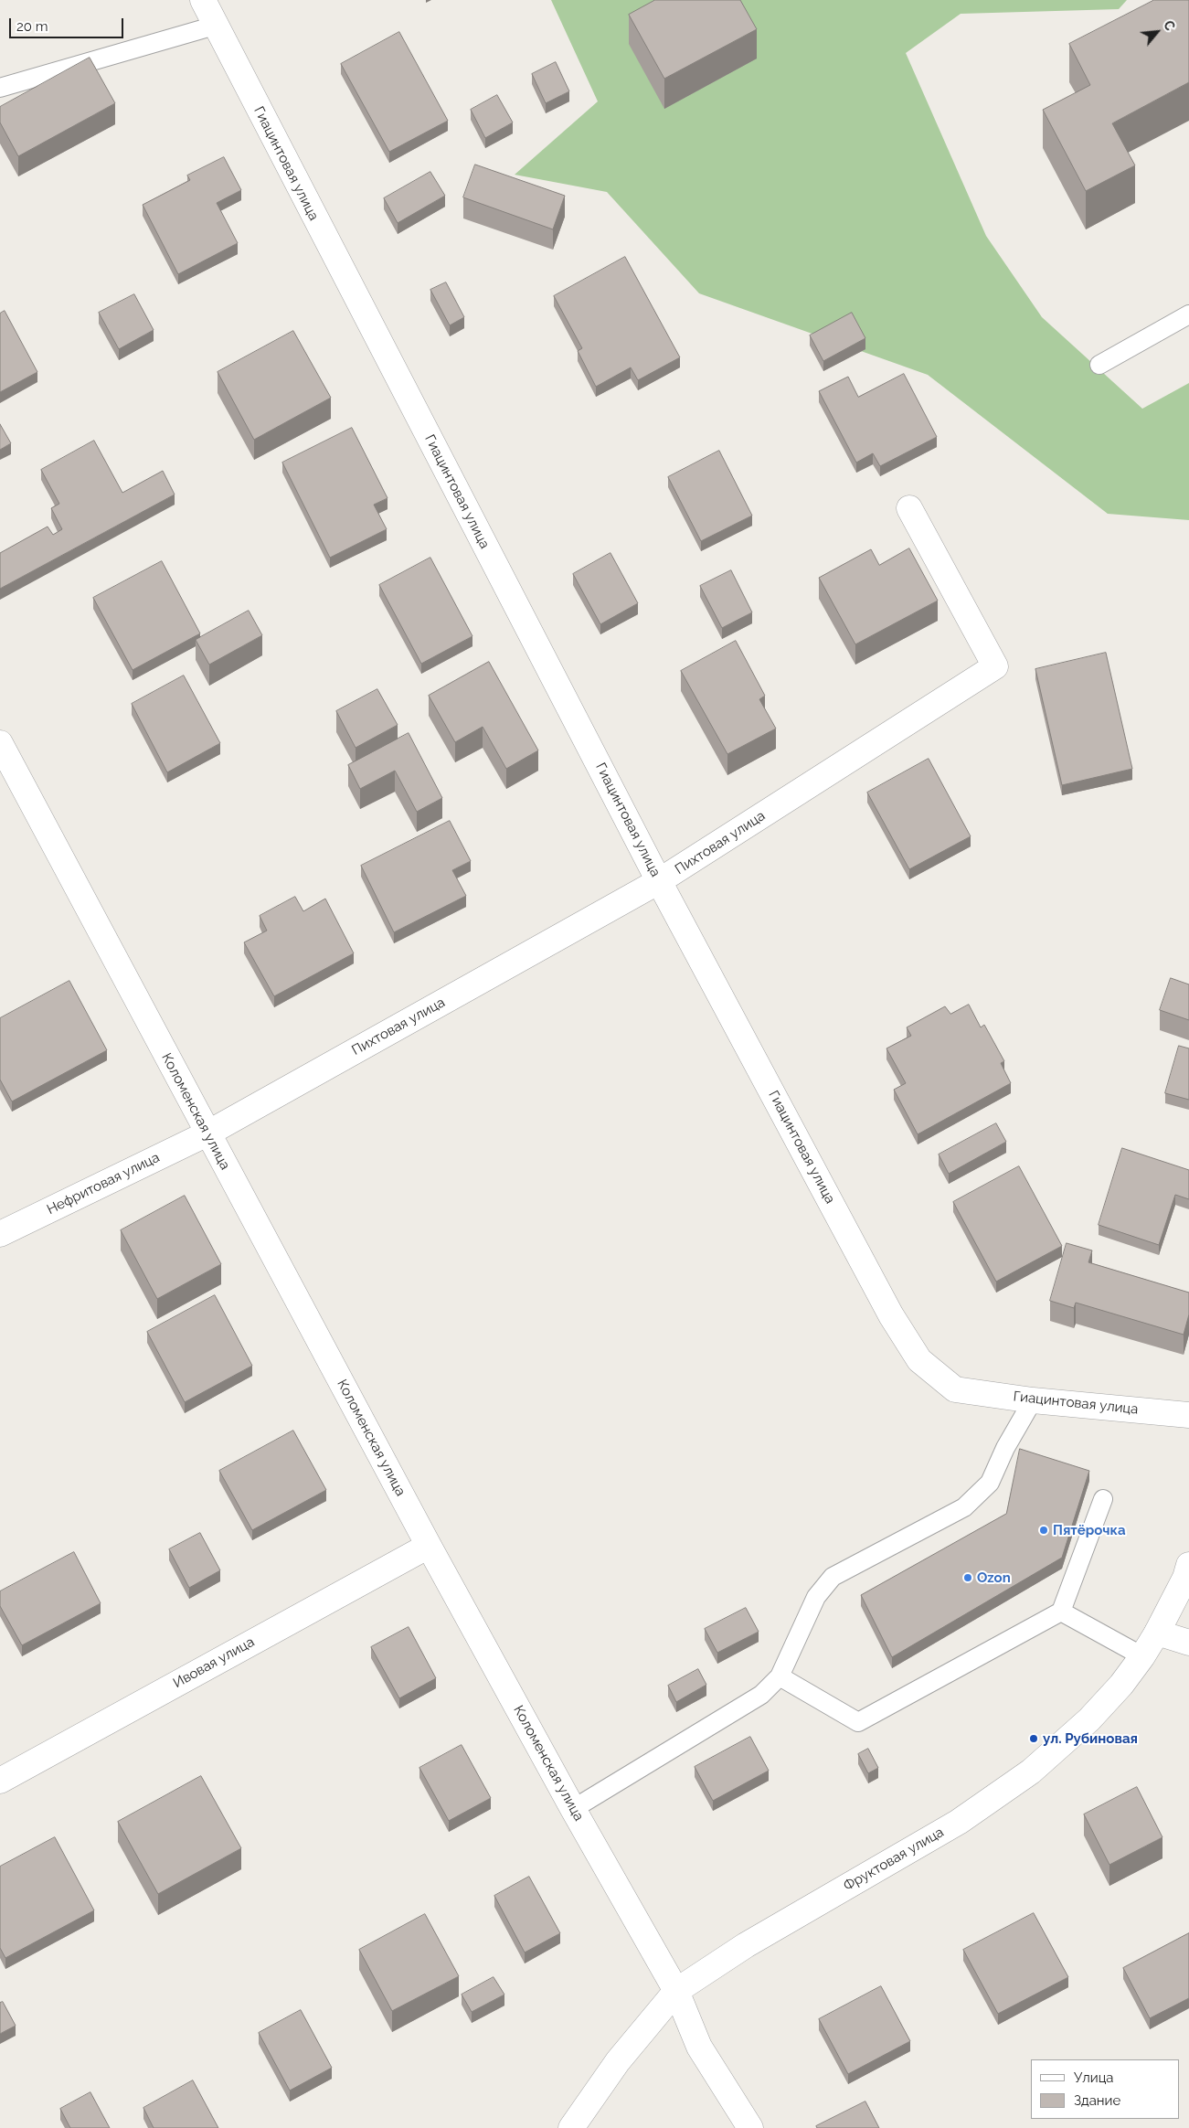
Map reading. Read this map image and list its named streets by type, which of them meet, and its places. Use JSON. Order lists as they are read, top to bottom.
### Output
{
  "streets": {
    "street": [
      "Гиацинтовая улица",
      "Пихтовая улица",
      "Коломенская улица",
      "Нефритовая улица",
      "Ивовая улица",
      "Фруктовая улица"
    ]
  },
  "crossings": [
    ["Гиацинтовая улица", "Пихтовая улица"],
    ["Пихтовая улица", "Коломенская улица"],
    ["Пихтовая улица", "Нефритовая улица"],
    ["Коломенская улица", "Нефритовая улица"],
    ["Коломенская улица", "Ивовая улица"],
    ["Коломенская улица", "Фруктовая улица"]
  ],
  "places": ["Пятёрочка", "Ozon", "ул. Рубиновая"],
  "legend": ["Улица", "Здание"],
  "scale_bar": "20 m",
  "north": "top right"
}
